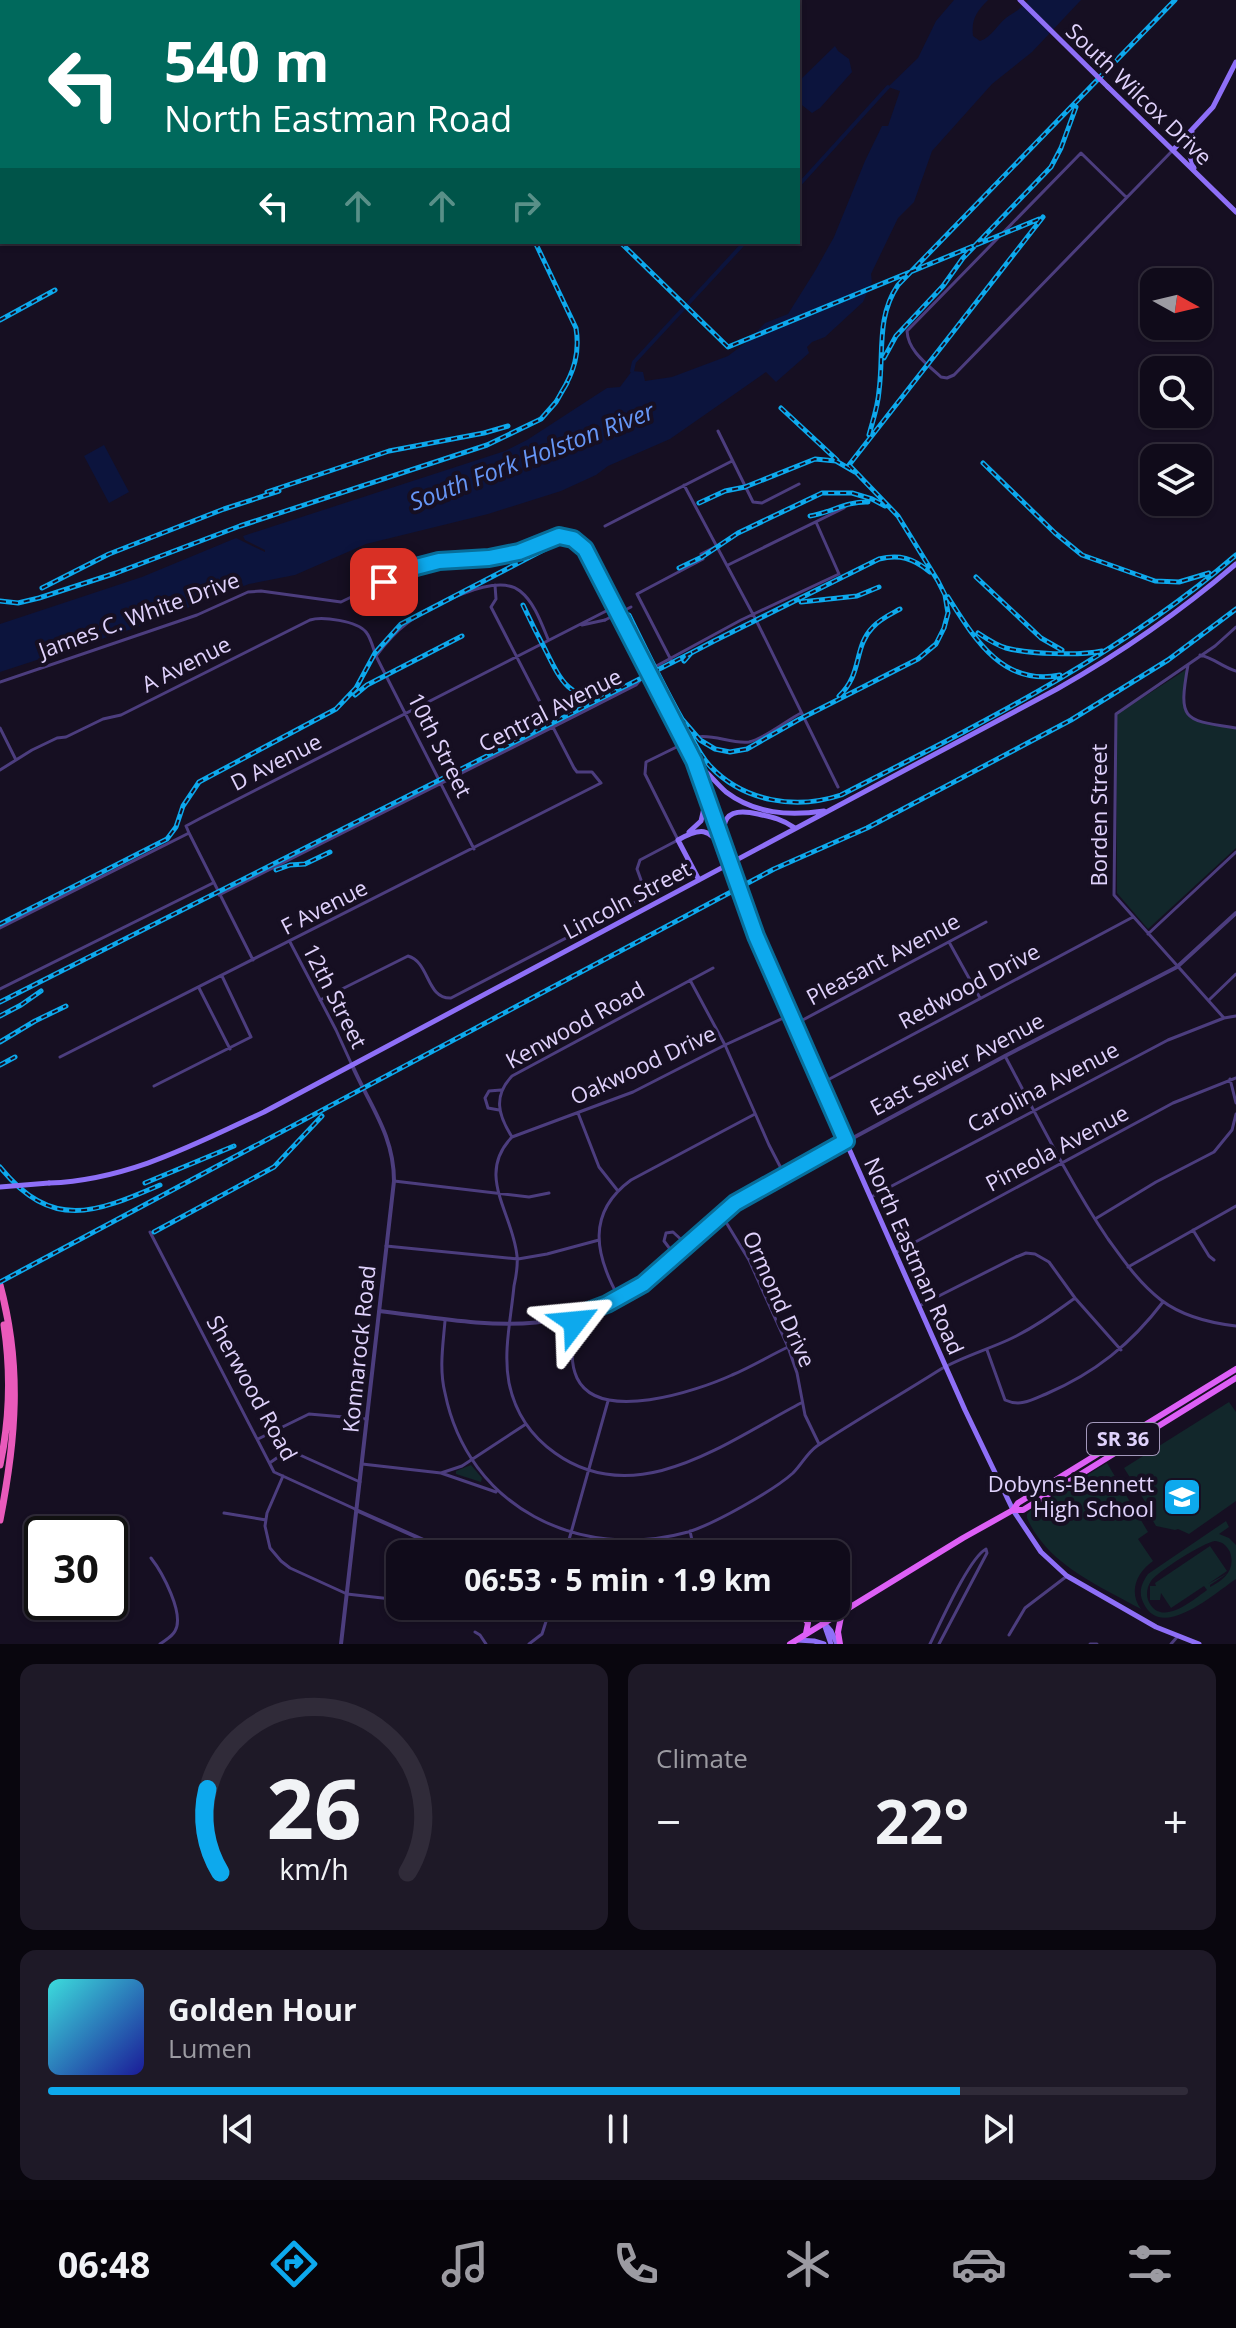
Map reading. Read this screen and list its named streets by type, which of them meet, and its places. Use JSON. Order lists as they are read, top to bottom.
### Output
{
  "streets": {
    "main road": [
      "South Wilcox Drive",
      "Lincoln Street",
      "North Eastman Road",
      "SR 36"
    ],
    "street": [
      "James C. White Drive",
      "A Avenue",
      "Central Avenue",
      "10th Street",
      "D Avenue",
      "Borden Street",
      "F Avenue",
      "Pleasant Avenue",
      "Redwood Drive",
      "12th Street",
      "Kenwood Road",
      "East Sevier Avenue",
      "Oakwood Drive",
      "Carolina Avenue",
      "Pineola Avenue",
      "Ormond Drive",
      "Konnarock Road",
      "Sherwood Road"
    ]
  },
  "crossings": [
    ["James C. White Drive", "North Eastman Road"],
    ["A Avenue", "10th Street"],
    ["Central Avenue", "10th Street"],
    ["Central Avenue", "F Avenue"],
    ["Central Avenue", "North Eastman Road"],
    ["10th Street", "D Avenue"],
    ["10th Street", "F Avenue"],
    ["D Avenue", "North Eastman Road"],
    ["Borden Street", "Redwood Drive"],
    ["Borden Street", "East Sevier Avenue"],
    ["Borden Street", "Carolina Avenue"],
    ["Lincoln Street", "12th Street"],
    ["Lincoln Street", "Konnarock Road"],
    ["F Avenue", "12th Street"],
    ["Pleasant Avenue", "North Eastman Road"],
    ["Redwood Drive", "North Eastman Road"],
    ["12th Street", "Konnarock Road"],
    ["East Sevier Avenue", "North Eastman Road"],
    ["East Sevier Avenue", "Ormond Drive"],
    ["East Sevier Avenue", "Konnarock Road"],
    ["Oakwood Drive", "North Eastman Road"],
    ["Carolina Avenue", "North Eastman Road"],
    ["Pineola Avenue", "North Eastman Road"],
    ["North Eastman Road", "SR 36"],
    ["Konnarock Road", "Sherwood Road"]
  ],
  "water": ["South Fork Holston River"],
  "places": {
    "school or university": ["Dobyns-Bennett High School"]
  },
  "north": "right",
  "page": {
    "turn": ["540 m", "North Eastman Road"],
    "limit": "30",
    "trip": "06:53 · 5 min · 1.9 km",
    "tile": "Climate",
    "heat": ["−", "22°", "+"],
    "song": ["Golden Hour", "Lumen"],
    "tabs": "06:48",
    "gauge": ["26", "km/h"]
  }
}
